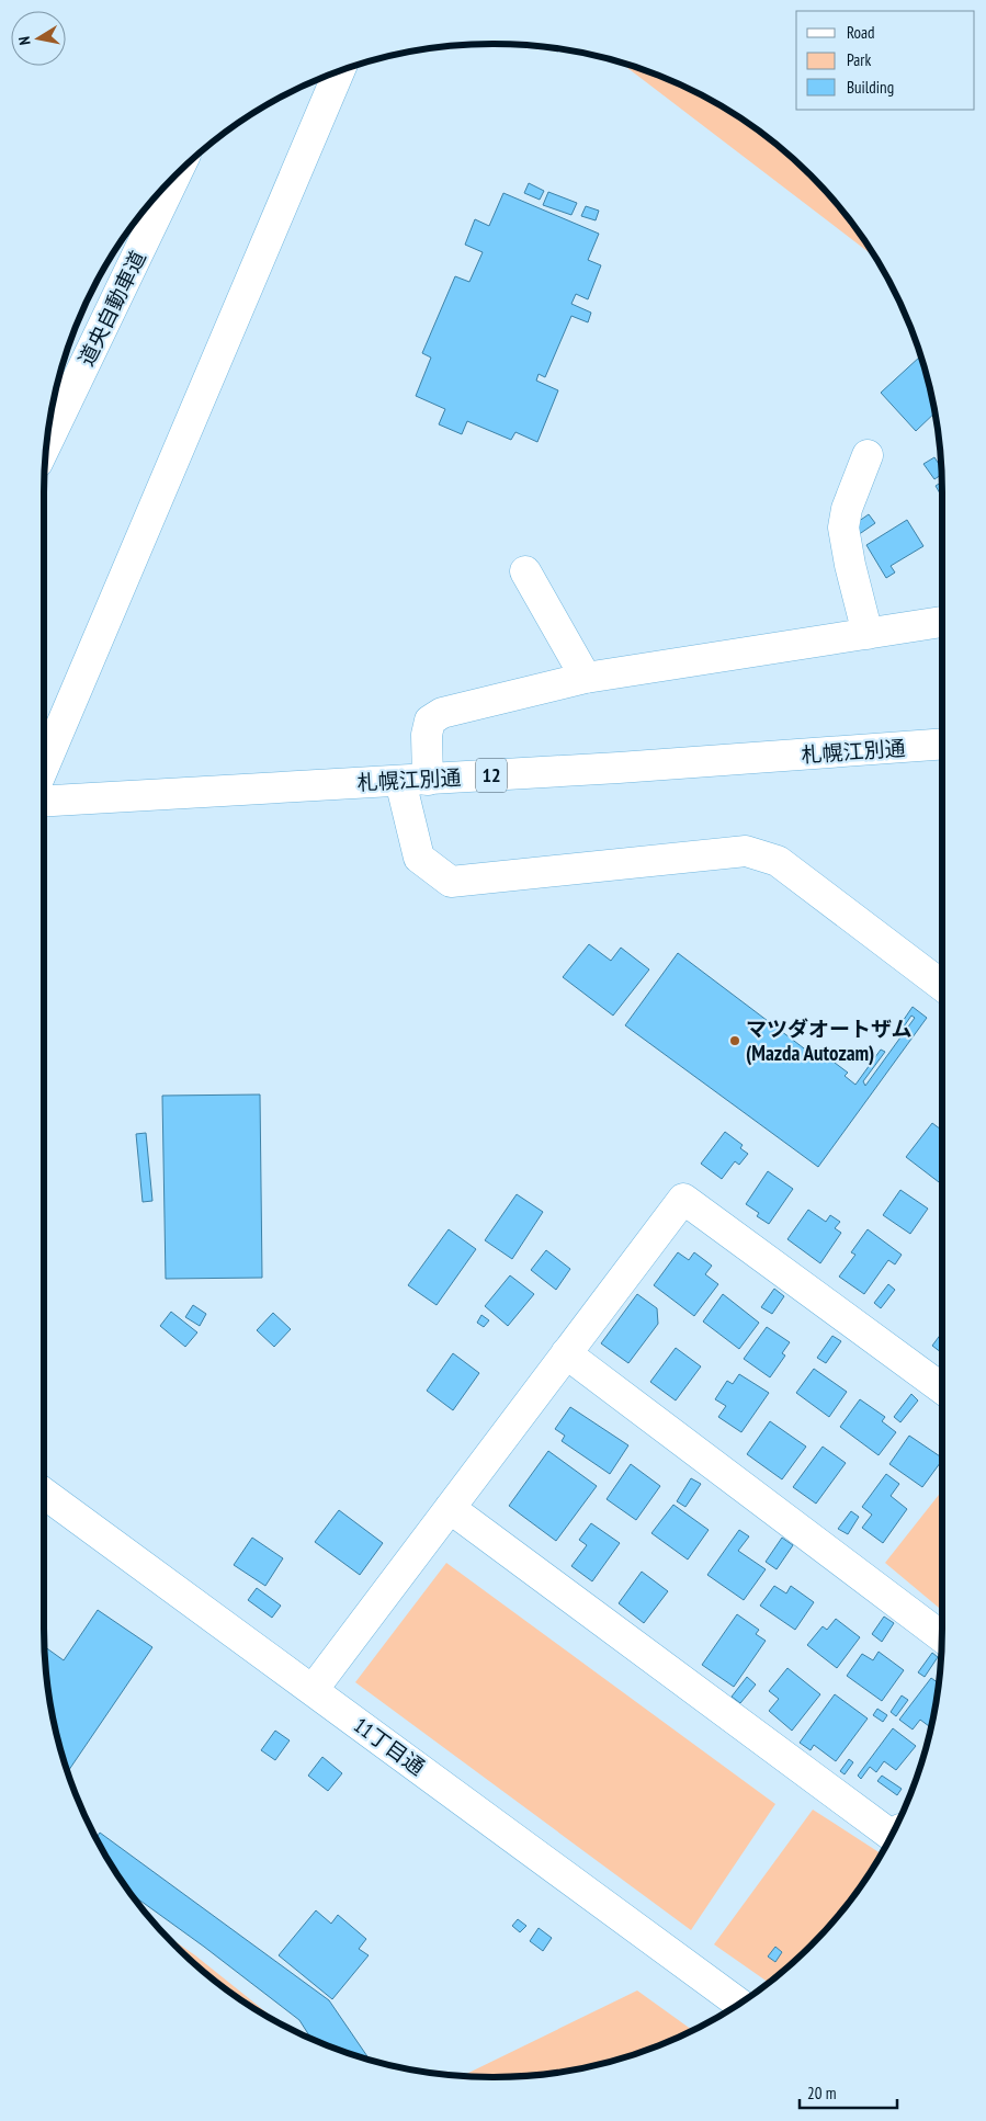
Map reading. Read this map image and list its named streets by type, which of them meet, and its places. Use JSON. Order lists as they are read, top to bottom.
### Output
{
  "streets": {
    "main road": [
      "道央自動車道",
      "札幌江別通",
      "12",
      "11丁目通"
    ]
  },
  "places": ["マツダオートザム (Mazda Autozam)"],
  "legend": ["Road", "Park", "Building"],
  "scale_bar": "20 m",
  "north": "left"
}
